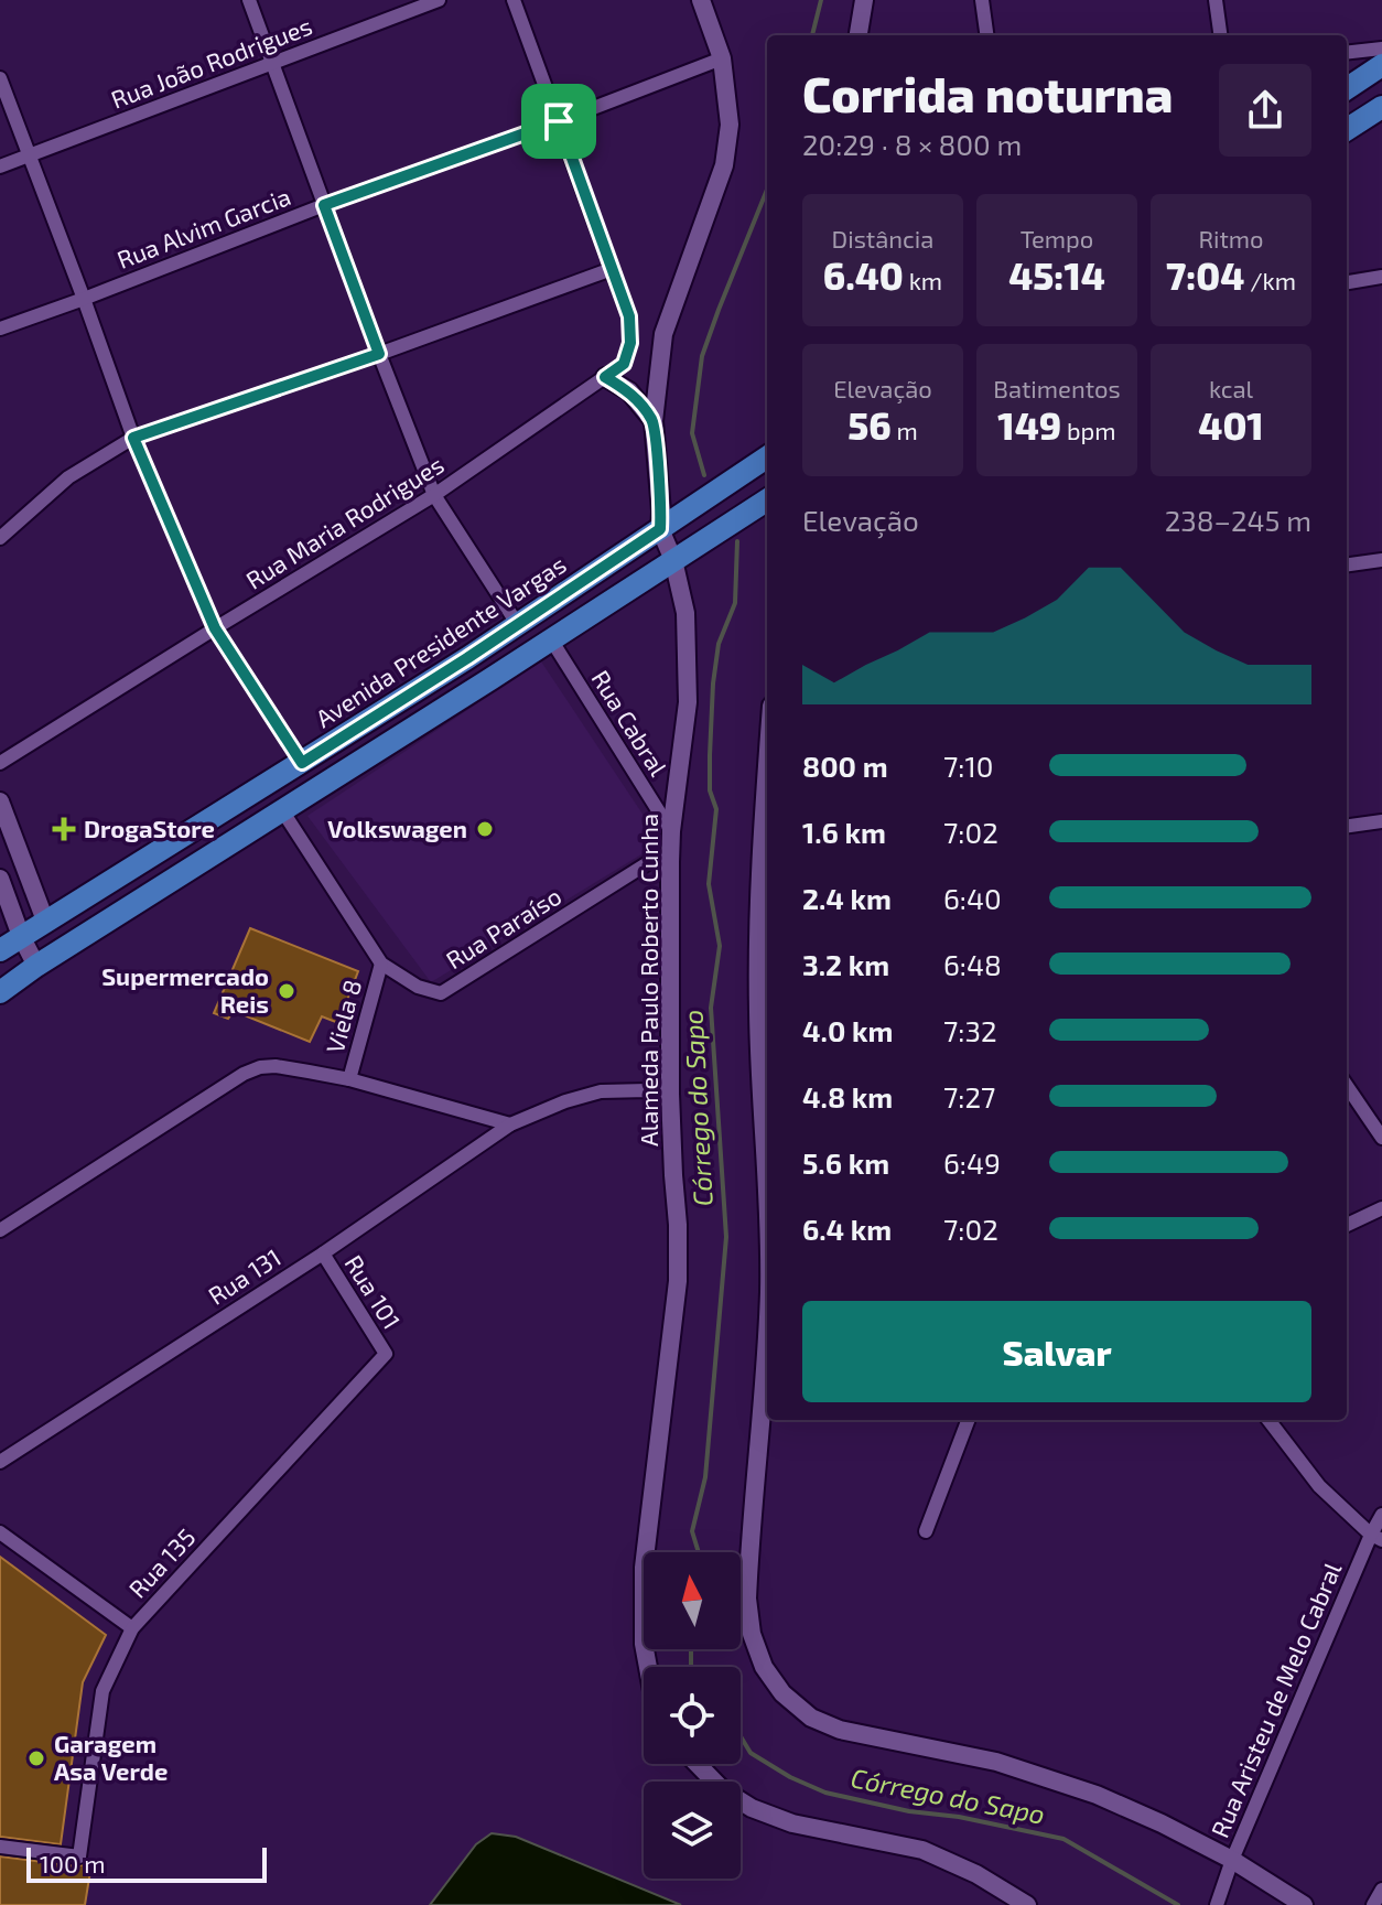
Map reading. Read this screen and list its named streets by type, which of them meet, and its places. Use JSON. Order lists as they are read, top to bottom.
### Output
{
  "streets": {
    "main road": ["Avenida Presidente Vargas"],
    "street": [
      "Rua João Rodrigues",
      "Rua Alvim Garcia",
      "Rua Maria Rodrigues",
      "Rua Cabral",
      "Rua Paraíso",
      "Alameda Paulo Roberto Cunha",
      "Viela 8",
      "Rua 131",
      "Rua 101",
      "Rua 135",
      "Rua Aristeu de Melo Cabral"
    ]
  },
  "crossings": [
    ["Rua Alvim Garcia", "Rua Maria Rodrigues"],
    ["Rua Alvim Garcia", "Alameda Paulo Roberto Cunha"],
    ["Avenida Presidente Vargas", "Alameda Paulo Roberto Cunha"],
    ["Rua Cabral", "Alameda Paulo Roberto Cunha"],
    ["Rua Paraíso", "Alameda Paulo Roberto Cunha"],
    ["Rua Paraíso", "Viela 8"],
    ["Alameda Paulo Roberto Cunha", "Rua 131"],
    ["Rua 131", "Rua 101"],
    ["Rua 101", "Rua 135"]
  ],
  "water": ["Córrego do Sapo"],
  "places": {
    "health": ["DrogaStore"],
    "other": ["Volkswagen", "Supermercado Reis", "Garagem Asa Verde"]
  },
  "scale_bar": "100 m",
  "north": "top",
  "page": {
    "heading": ["Corrida noturna", "20:29 · 8 × 800 m"],
    "stats": [
      ["Distância", "6.40 km"],
      ["Tempo", "45:14"],
      ["Ritmo", "7:04 /km"],
      ["Elevação", "56 m"],
      ["Batimentos", "149 bpm"],
      ["kcal", "401"]
    ],
    "chart": ["Elevação", "238–245 m"],
    "list": [
      {
        "name": "800 m",
        "note": "7:10"
      },
      {
        "name": "1.6 km",
        "note": "7:02"
      },
      {
        "name": "2.4 km",
        "note": "6:40"
      },
      {
        "name": "3.2 km",
        "note": "6:48"
      },
      {
        "name": "4.0 km",
        "note": "7:32"
      },
      {
        "name": "4.8 km",
        "note": "7:27"
      },
      {
        "name": "5.6 km",
        "note": "6:49"
      },
      {
        "name": "6.4 km",
        "note": "7:02"
      }
    ],
    "buttons": "Salvar",
    "scale": "100 m"
  }
}
